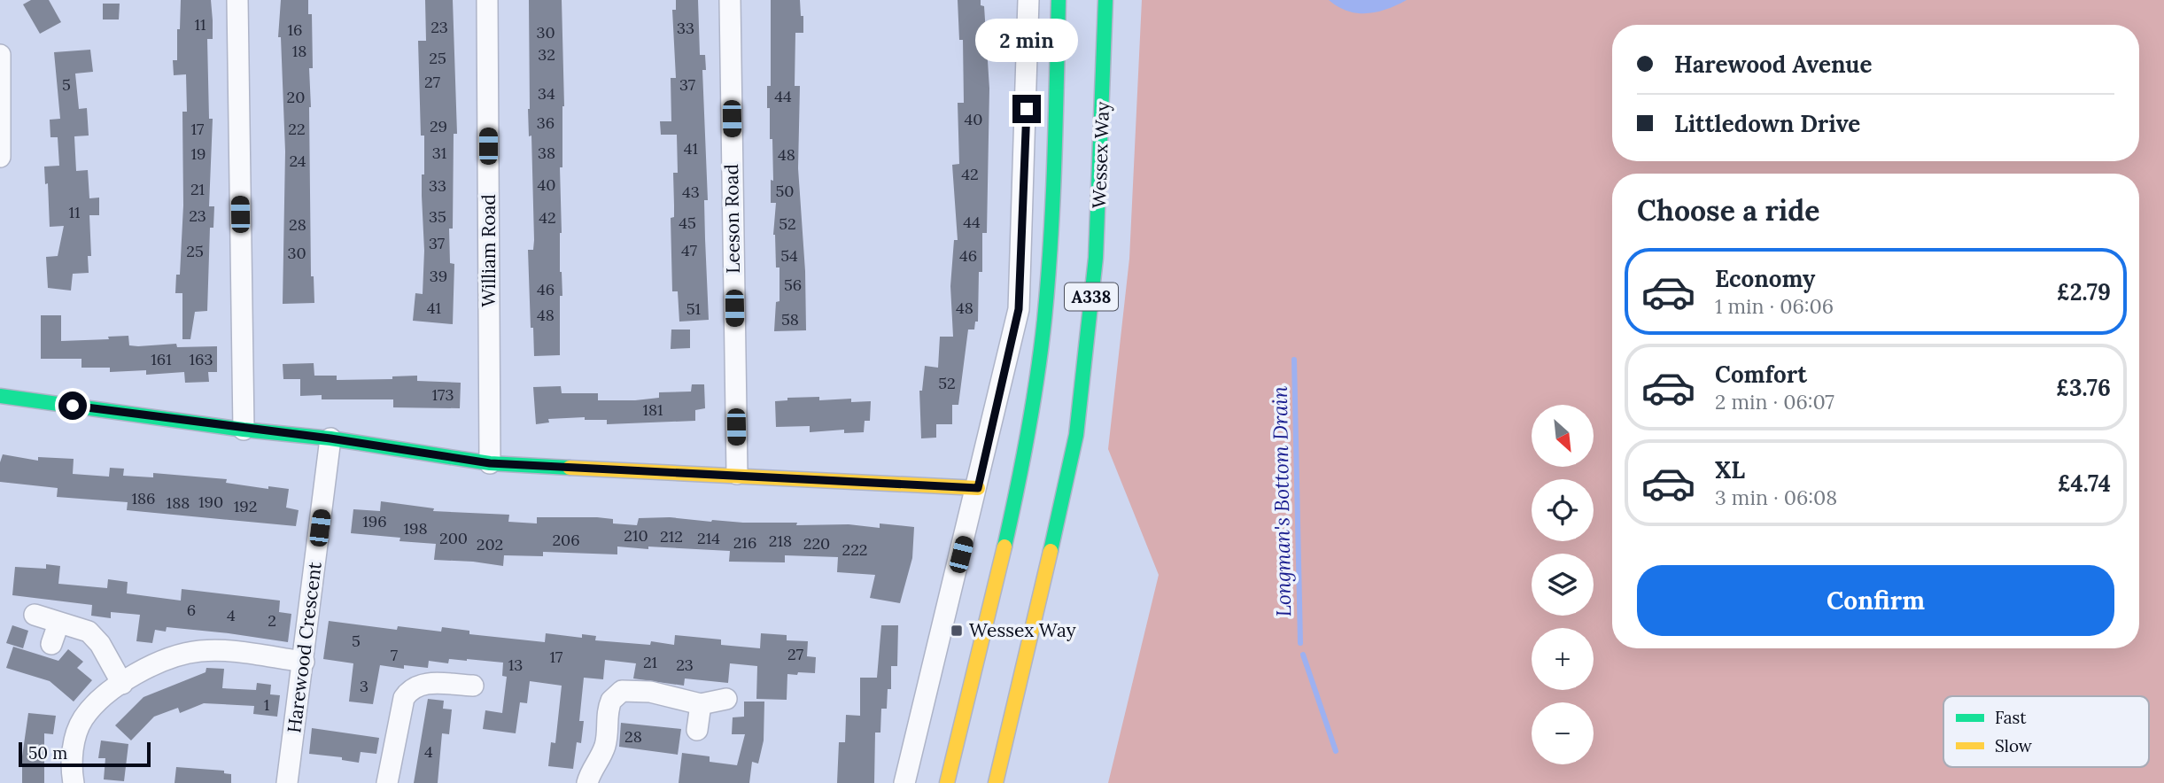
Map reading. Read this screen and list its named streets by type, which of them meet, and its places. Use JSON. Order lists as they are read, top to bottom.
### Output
{
  "streets": {
    "main road": ["Wessex Way", "A338"],
    "street": ["Leeson Road", "William Road", "Harewood Crescent"]
  },
  "water": ["Longman's Bottom Drain"],
  "places": {
    "transit": ["Wessex Way"]
  },
  "house_numbers": [
    "11",
    "23",
    "33",
    "16",
    "30",
    "18",
    "32",
    "25",
    "27",
    "5",
    "37",
    "34",
    "44",
    "20",
    "40",
    "36",
    "29",
    "17",
    "22",
    "41",
    "31",
    "38",
    "19",
    "48",
    "24",
    "42",
    "40",
    "33",
    "21",
    "50",
    "43",
    "11",
    "23",
    "35",
    "42",
    "44",
    "45",
    "52",
    "28",
    "37",
    "47",
    "25",
    "30",
    "54",
    "46",
    "39",
    "56",
    "46",
    "41",
    "48",
    "51",
    "48",
    "58",
    "161",
    "163",
    "52",
    "173",
    "181",
    "186",
    "190",
    "188",
    "192",
    "196",
    "198",
    "210",
    "212",
    "200",
    "214",
    "206",
    "218",
    "216",
    "220",
    "202",
    "222",
    "6",
    "4",
    "2",
    "5",
    "27",
    "7",
    "17",
    "21",
    "13",
    "23",
    "3",
    "1",
    "28",
    "4"
  ],
  "legend": ["Fast", "Slow"],
  "scale_bar": "50 m",
  "north": "bottom right",
  "page": {
    "bubble": "2 min",
    "banner": ["Harewood Avenue", "Littledown Drive"],
    "heading": "Choose a ride",
    "list": [
      {
        "name": "Economy",
        "note": "1 min · 06:06",
        "value": "£2.79"
      },
      {
        "name": "Comfort",
        "note": "2 min · 06:07",
        "value": "£3.76"
      },
      {
        "name": "XL",
        "note": "3 min · 06:08",
        "value": "£4.74"
      }
    ],
    "map_buttons": ["+", "−"],
    "buttons": "Confirm",
    "scale": "50 m"
  }
}
